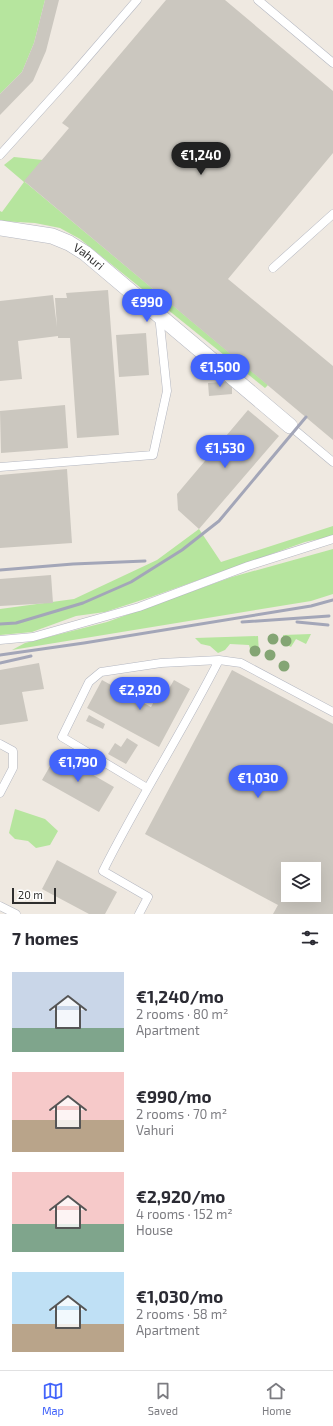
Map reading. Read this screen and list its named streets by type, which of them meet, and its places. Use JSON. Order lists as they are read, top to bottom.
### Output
{
  "streets": {
    "street": ["Vahuri"]
  },
  "scale_bar": "20 m",
  "page": {
    "price": [
      "€1,240",
      "€990",
      "€1,500",
      "€1,530",
      "€2,920",
      "€1,790",
      "€1,030"
    ],
    "scale": "20 m",
    "heading": "7 homes",
    "list": [
      {
        "name": "€1,240/mo",
        "note": "2 rooms · 80 m² · Apartment"
      },
      {
        "name": "€990/mo",
        "note": "2 rooms · 70 m² · Vahuri"
      },
      {
        "name": "€2,920/mo",
        "note": "4 rooms · 152 m² · House"
      },
      {
        "name": "€1,030/mo",
        "note": "2 rooms · 58 m² · Apartment"
      }
    ],
    "tabs": ["Map", "Saved", "Home"]
  }
}
